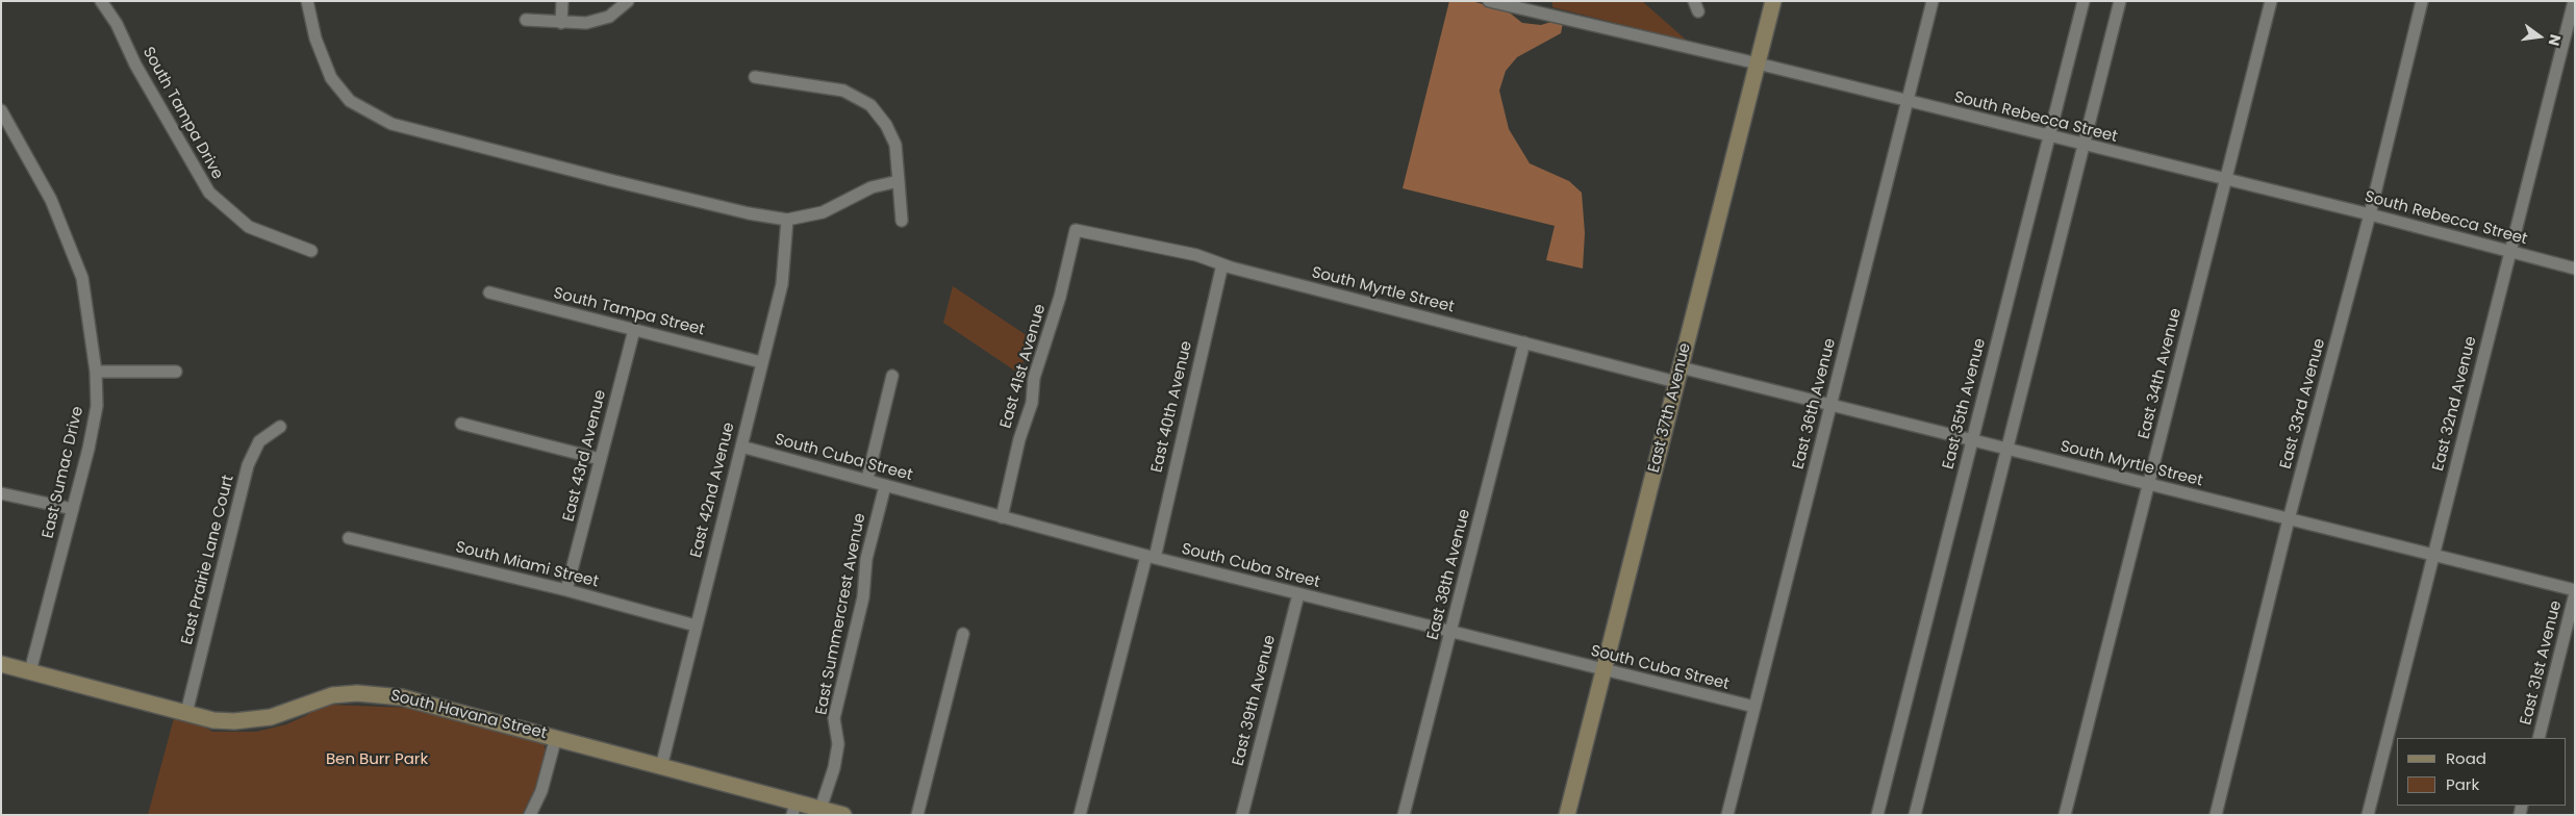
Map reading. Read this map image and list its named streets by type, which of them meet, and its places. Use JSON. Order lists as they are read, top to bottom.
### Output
{
  "streets": {
    "street": [
      "South Tampa Drive",
      "South Rebecca Street",
      "South Myrtle Street",
      "South Tampa Street",
      "East 41st Avenue",
      "East 34th Avenue",
      "East 36th Avenue",
      "East 35th Avenue",
      "East 33rd Avenue",
      "East 32nd Avenue",
      "East 40th Avenue",
      "East 37th Avenue",
      "East 43rd Avenue",
      "South Cuba Street",
      "East Sumac Drive",
      "East 42nd Avenue",
      "East Prairie Lane Court",
      "South Miami Street",
      "East 38th Avenue",
      "East Summercrest Avenue",
      "East 31st Avenue",
      "East 39th Avenue",
      "South Havana Street"
    ]
  },
  "crossings": [
    ["South Rebecca Street", "East 34th Avenue"],
    ["South Rebecca Street", "East 36th Avenue"],
    ["South Rebecca Street", "East 35th Avenue"],
    ["South Rebecca Street", "East 33rd Avenue"],
    ["South Rebecca Street", "East 32nd Avenue"],
    ["South Rebecca Street", "East 37th Avenue"],
    ["South Myrtle Street", "East 41st Avenue"],
    ["South Myrtle Street", "East 34th Avenue"],
    ["South Myrtle Street", "East 36th Avenue"],
    ["South Myrtle Street", "East 35th Avenue"],
    ["South Myrtle Street", "East 33rd Avenue"],
    ["South Myrtle Street", "East 32nd Avenue"],
    ["South Myrtle Street", "East 40th Avenue"],
    ["South Myrtle Street", "East 37th Avenue"],
    ["South Myrtle Street", "East 38th Avenue"],
    ["South Myrtle Street", "East 31st Avenue"],
    ["South Tampa Street", "East 43rd Avenue"],
    ["South Tampa Street", "East 42nd Avenue"],
    ["East 41st Avenue", "South Cuba Street"],
    ["East 36th Avenue", "South Cuba Street"],
    ["East 40th Avenue", "South Cuba Street"],
    ["East 37th Avenue", "South Cuba Street"],
    ["East 43rd Avenue", "South Miami Street"],
    ["South Cuba Street", "East 42nd Avenue"],
    ["South Cuba Street", "East 38th Avenue"],
    ["South Cuba Street", "East Summercrest Avenue"],
    ["South Cuba Street", "East 39th Avenue"],
    ["East Sumac Drive", "South Havana Street"],
    ["East 42nd Avenue", "South Miami Street"],
    ["East 42nd Avenue", "South Havana Street"],
    ["East Prairie Lane Court", "South Havana Street"],
    ["East Summercrest Avenue", "South Havana Street"]
  ],
  "parks": ["Ben Burr Park"],
  "legend": ["Road", "Park"],
  "north": "right"
}
